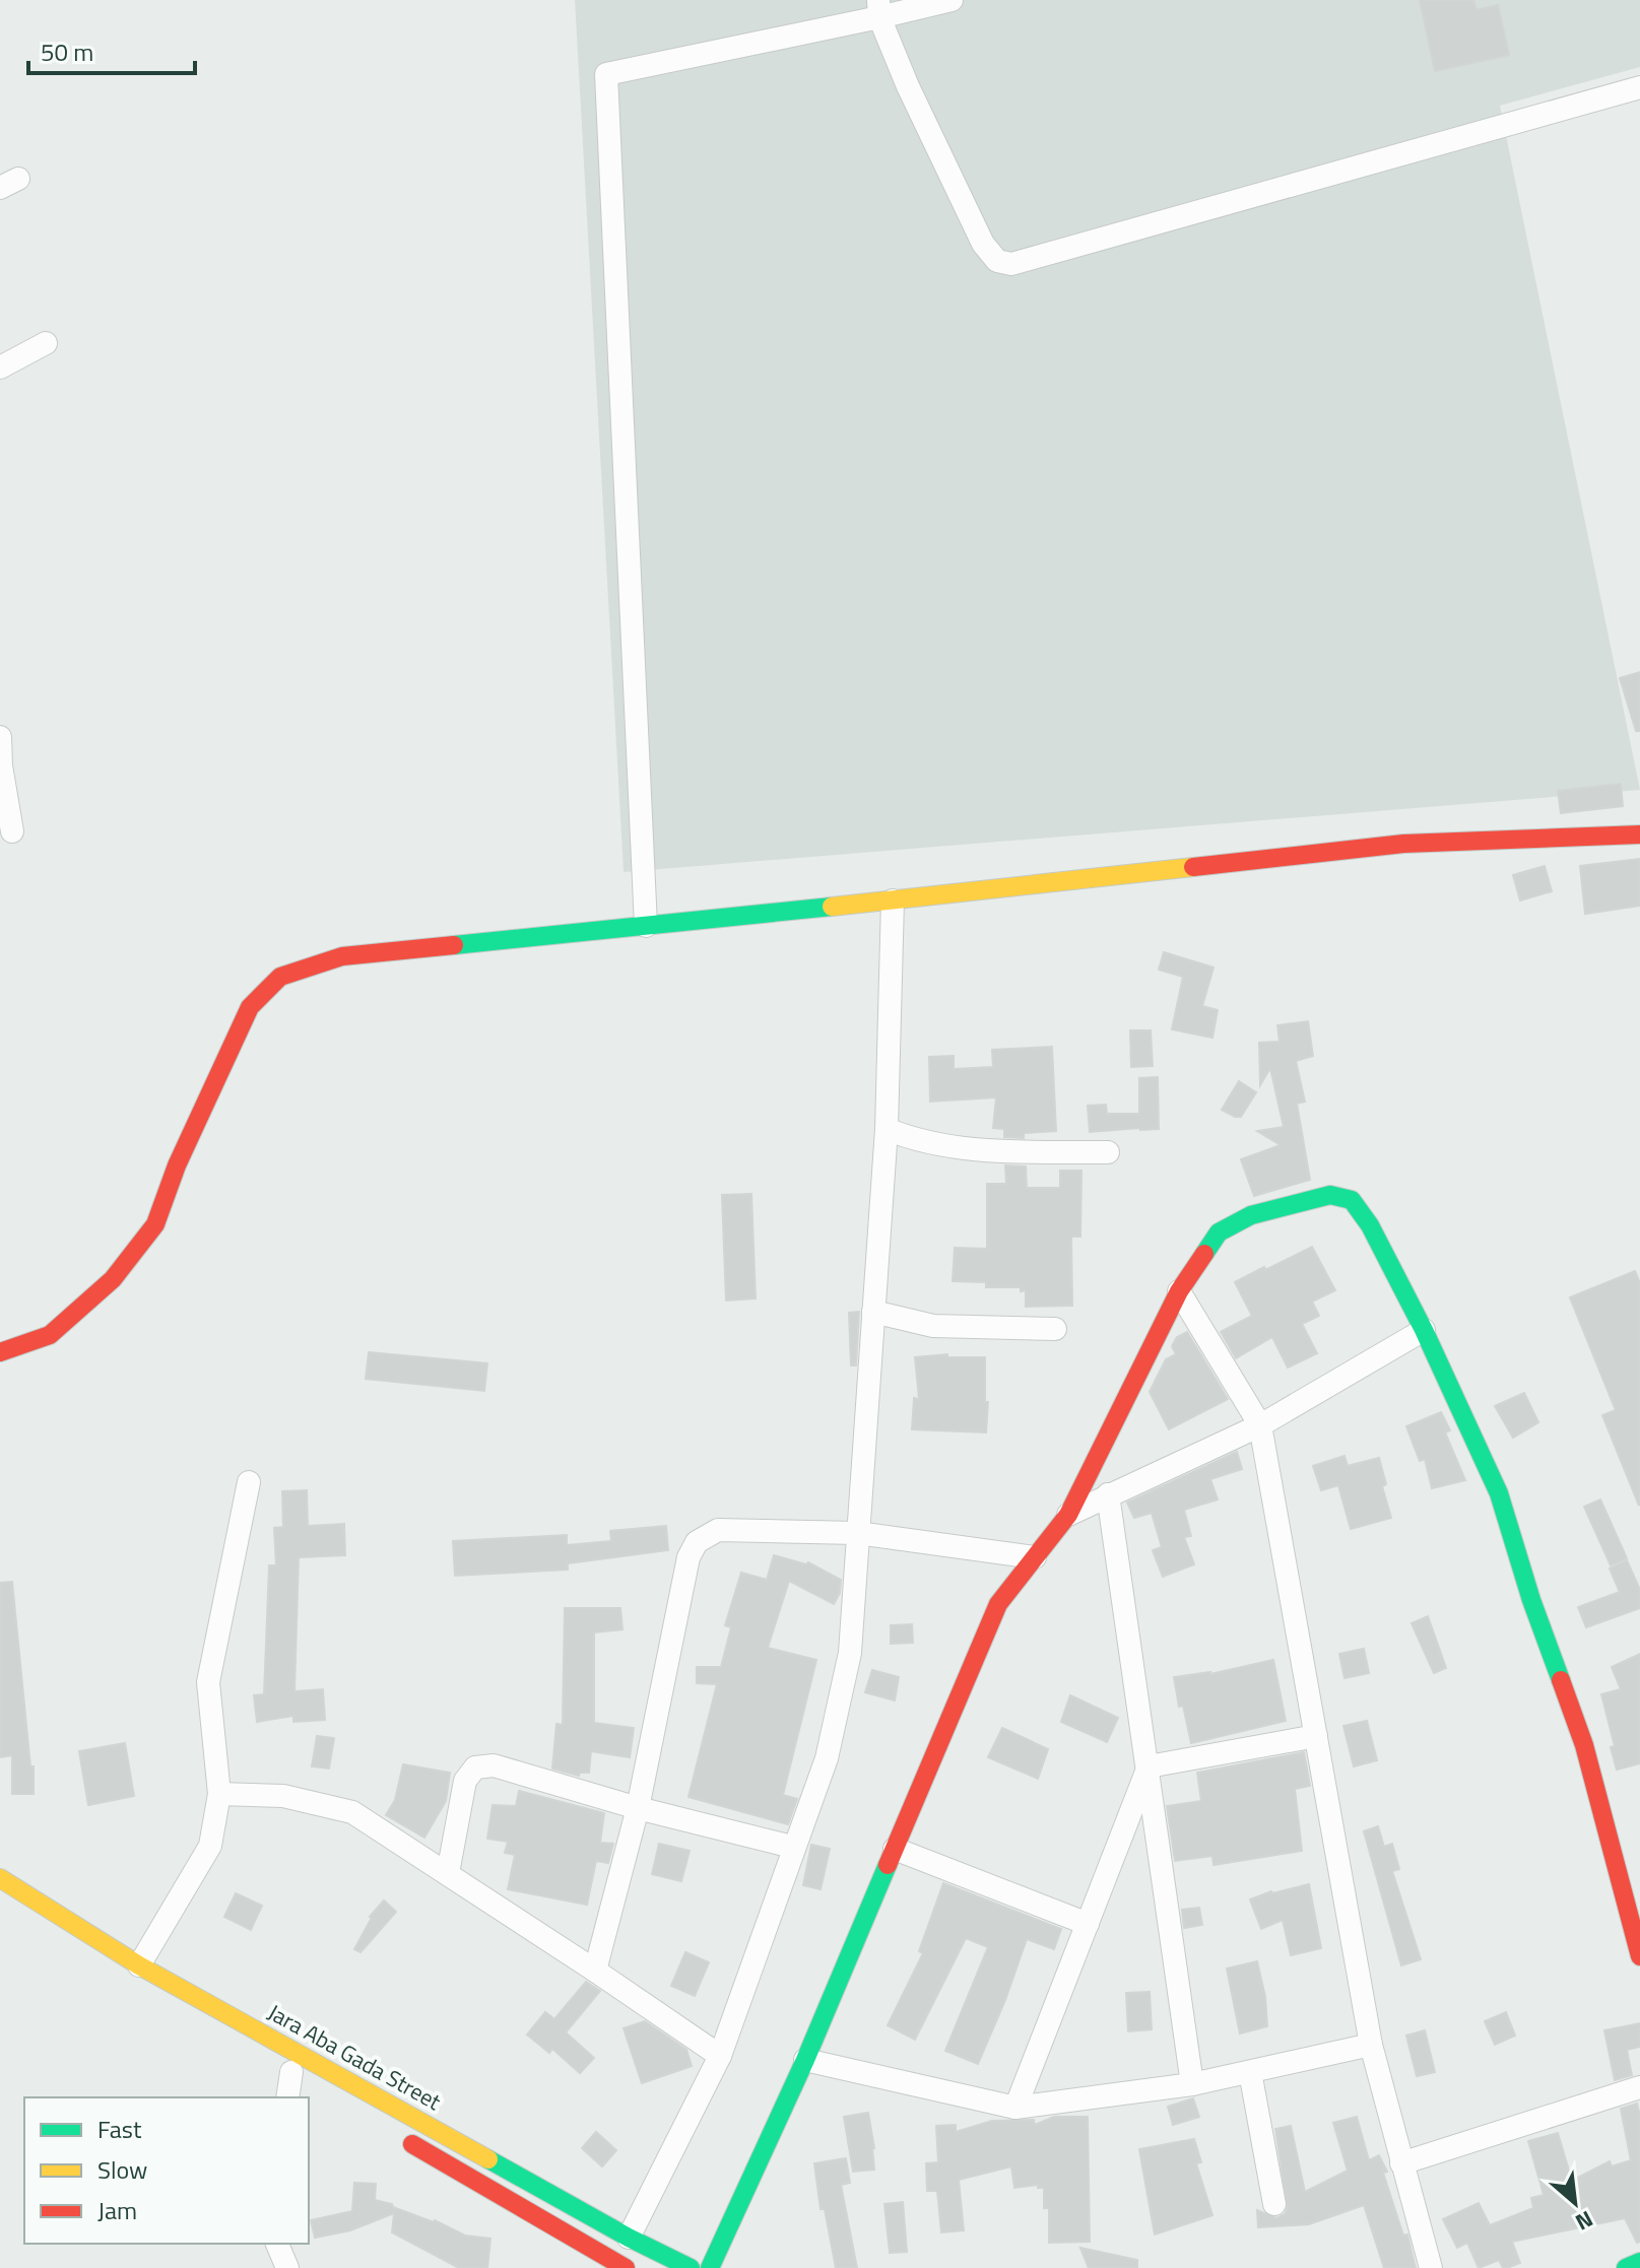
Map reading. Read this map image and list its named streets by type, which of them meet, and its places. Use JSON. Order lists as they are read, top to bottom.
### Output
{
  "streets": {
    "street": ["Jara Aba Gada Street"]
  },
  "legend": ["Fast", "Slow", "Jam"],
  "scale_bar": "50 m",
  "north": "bottom right"
}
